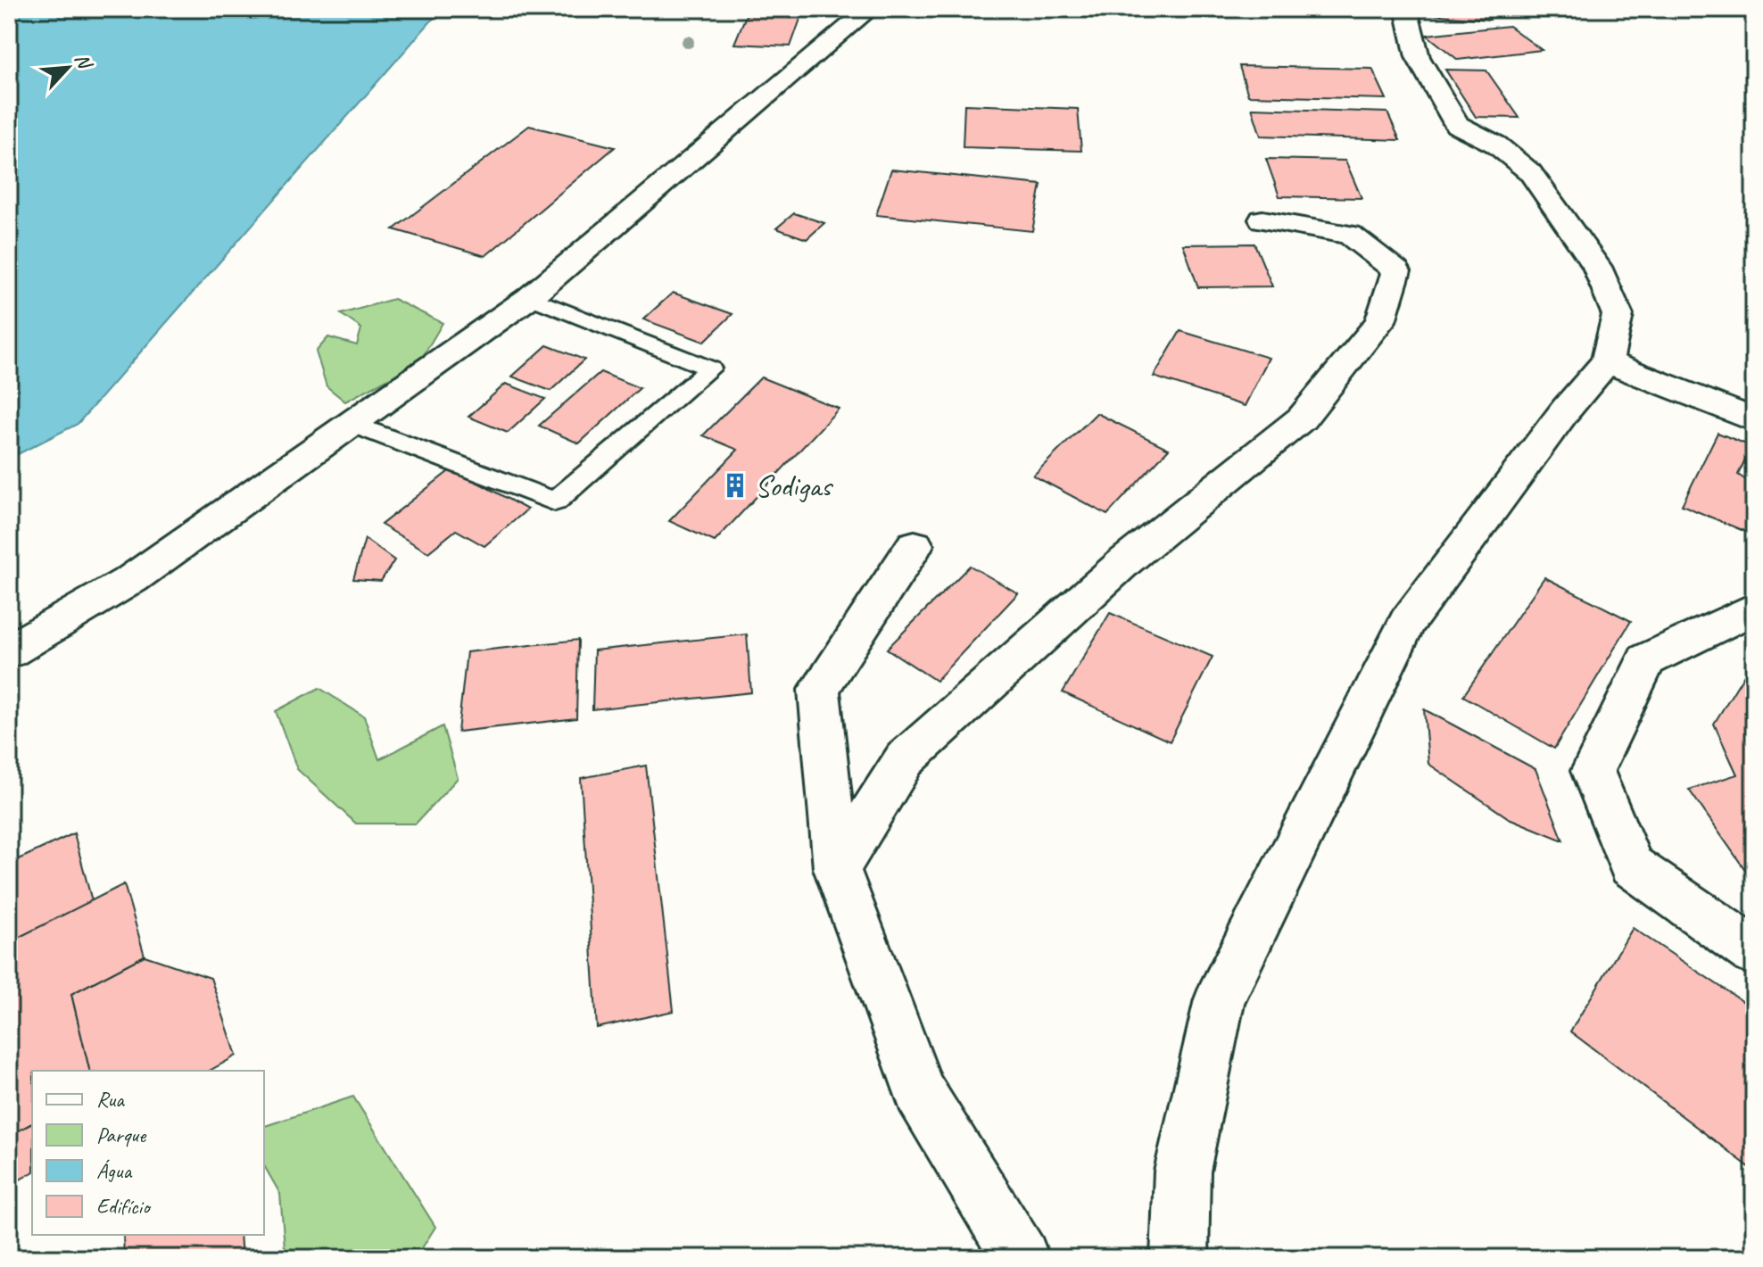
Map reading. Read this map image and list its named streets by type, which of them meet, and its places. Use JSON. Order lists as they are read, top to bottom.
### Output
{
  "places": {
    "building": ["Sodigas"]
  },
  "legend": [
    "Rua",
    "Parque",
    "Água",
    "Edifício"
  ],
  "north": "top right"
}
